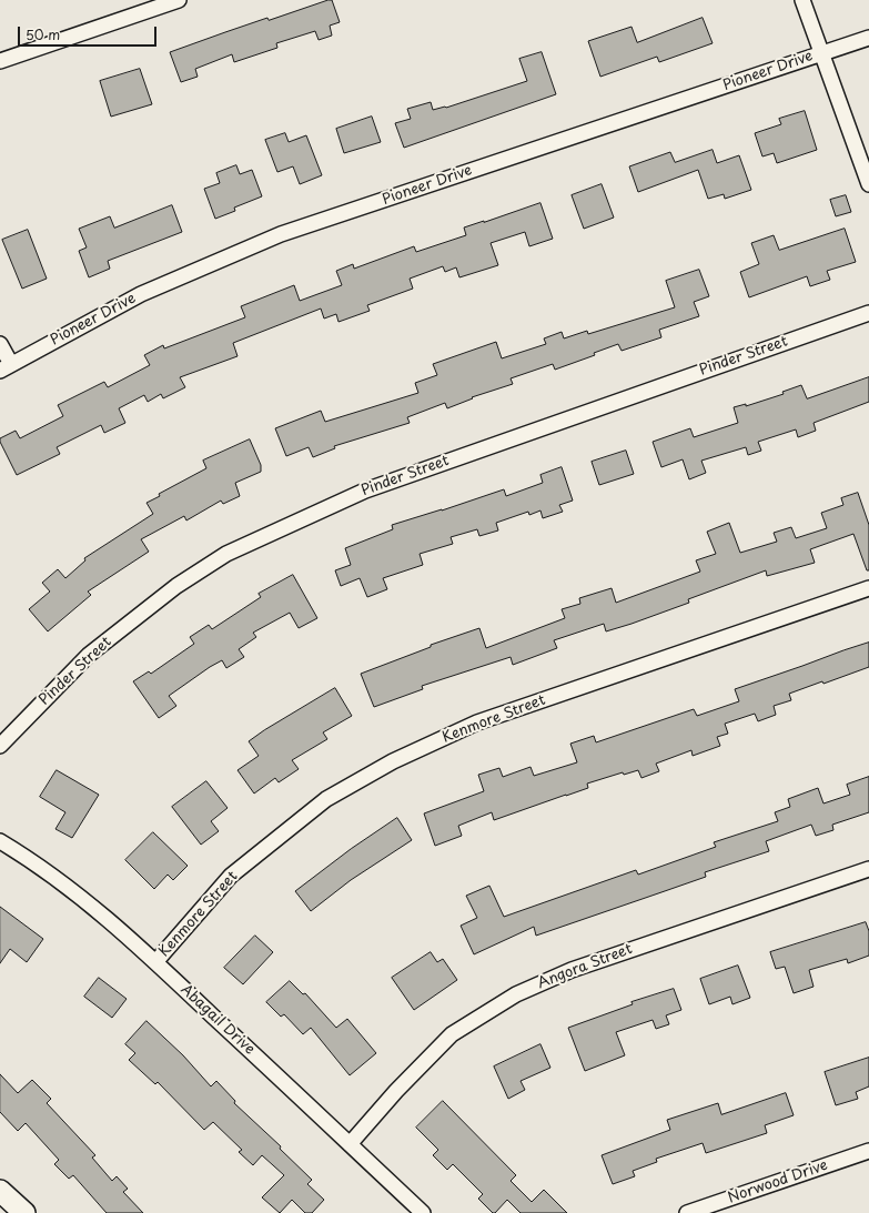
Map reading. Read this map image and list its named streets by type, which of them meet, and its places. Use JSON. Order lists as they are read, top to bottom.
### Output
{
  "streets": {
    "street": [
      "Pioneer Drive",
      "Pinder Street",
      "Kenmore Street",
      "Angora Street",
      "Abagail Drive",
      "Norwood Drive"
    ]
  },
  "crossings": [
    ["Kenmore Street", "Abagail Drive"],
    ["Angora Street", "Abagail Drive"]
  ],
  "scale_bar": "50 m"
}
